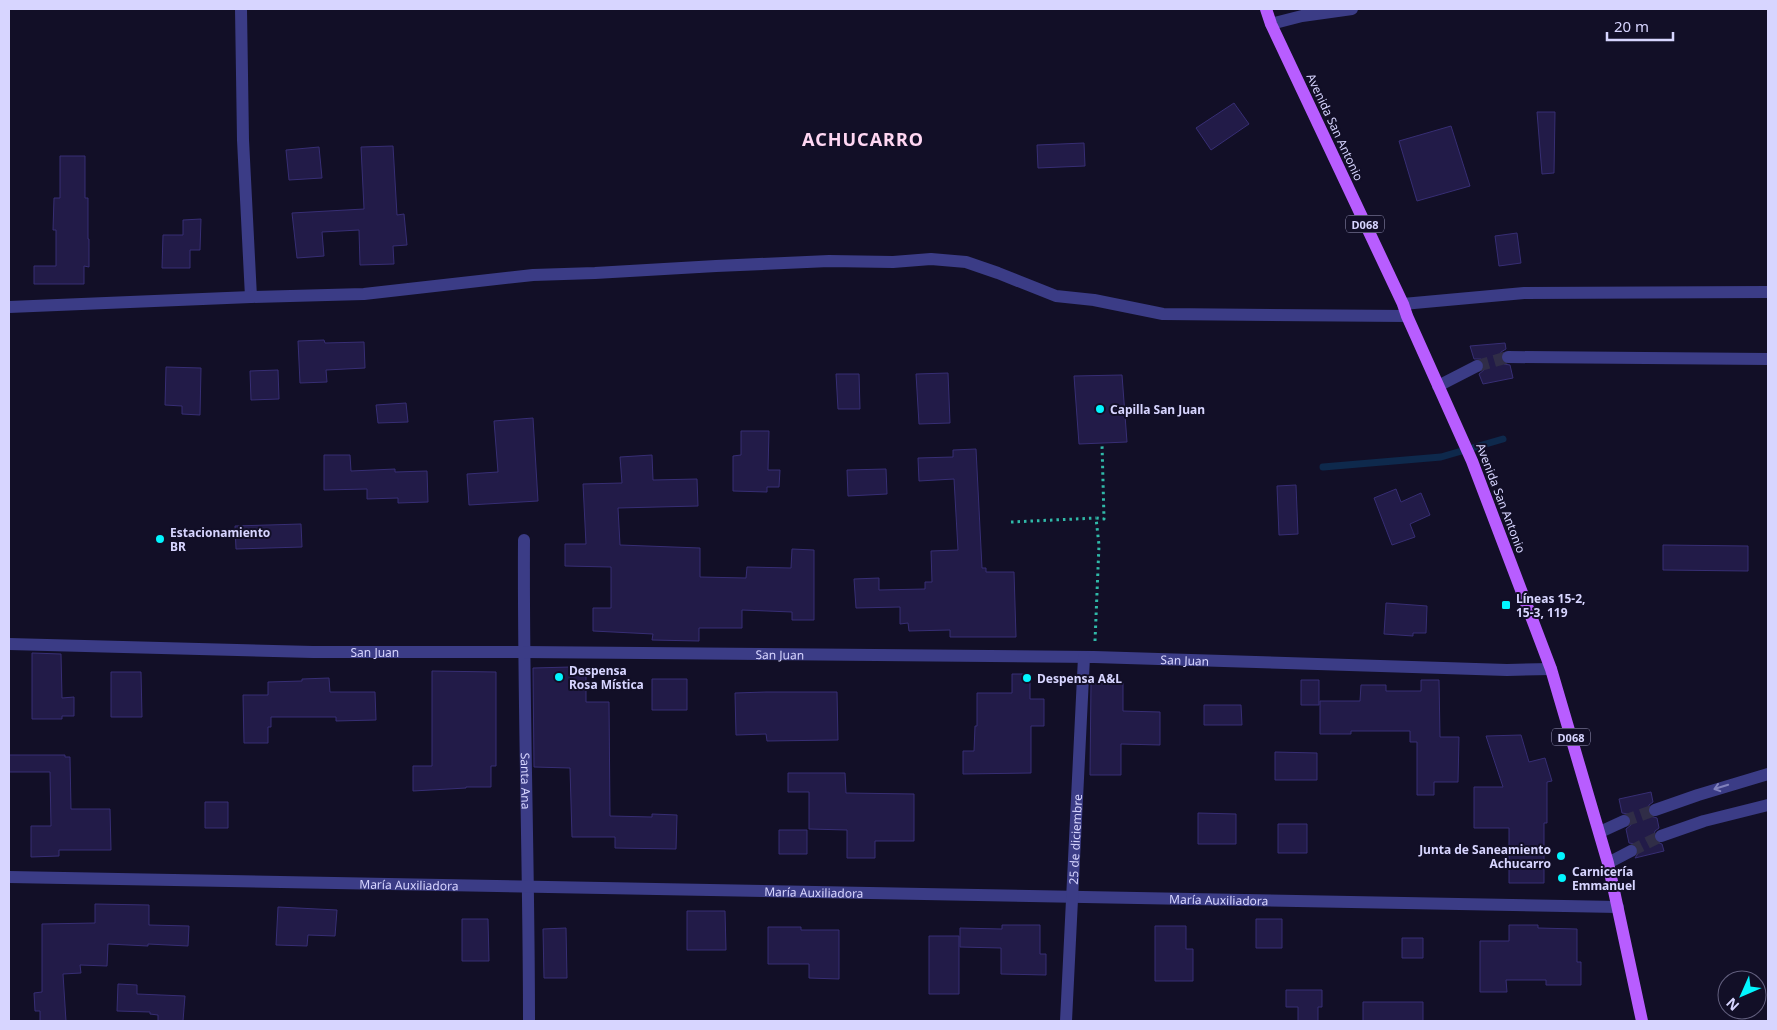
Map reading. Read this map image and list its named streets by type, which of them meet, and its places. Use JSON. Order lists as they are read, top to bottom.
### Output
{
  "streets": {
    "main road": ["Avenida San Antonio", "D068"],
    "street": [
      "San Juan",
      "Santa Ana",
      "25 de diciembre",
      "María Auxiliadora"
    ]
  },
  "crossings": [
    ["Avenida San Antonio", "San Juan"],
    ["Avenida San Antonio", "María Auxiliadora"],
    ["San Juan", "Santa Ana"],
    ["San Juan", "25 de diciembre"],
    ["Santa Ana", "María Auxiliadora"],
    ["25 de diciembre", "María Auxiliadora"]
  ],
  "districts": ["ACHUCARRO"],
  "places": {
    "other": [
      "Capilla San Juan",
      "Estacionamiento BR",
      "Despensa Rosa Mística",
      "Despensa A&L",
      "Junta de Saneamiento Achucarro",
      "Carnicería Emmanuel"
    ],
    "transit": ["Líneas 15-2, 15-3, 119"]
  },
  "scale_bar": "20 m",
  "north": "bottom left"
}
